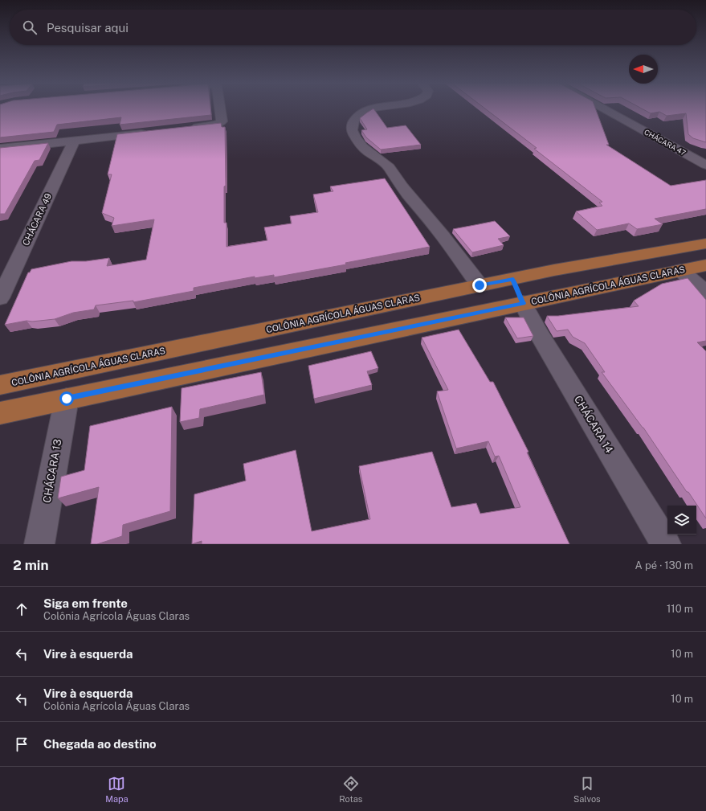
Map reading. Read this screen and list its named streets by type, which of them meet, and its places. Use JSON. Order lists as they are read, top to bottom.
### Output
{
  "streets": {
    "main road": ["COLÔNIA AGRÍCOLA ÁGUAS CLARAS"],
    "street": [
      "CHÁCARA 47",
      "CHÁCARA 49",
      "CHÁCARA 14",
      "CHÁCARA 13"
    ]
  },
  "crossings": [
    ["COLÔNIA AGRÍCOLA ÁGUAS CLARAS", "CHÁCARA 14"],
    ["COLÔNIA AGRÍCOLA ÁGUAS CLARAS", "CHÁCARA 13"]
  ],
  "north": "left",
  "page": {
    "search": "Pesquisar aqui",
    "heading": ["2 min", "A pé · 130 m"],
    "list": [
      ["Siga em frente", "Colônia Agrícola Águas Claras", "110 m"],
      ["Vire à esquerda", "10 m"],
      ["Vire à esquerda", "Colônia Agrícola Águas Claras", "10 m"],
      "Chegada ao destino"
    ],
    "nav": ["Mapa", "Rotas", "Salvos"]
  }
}
